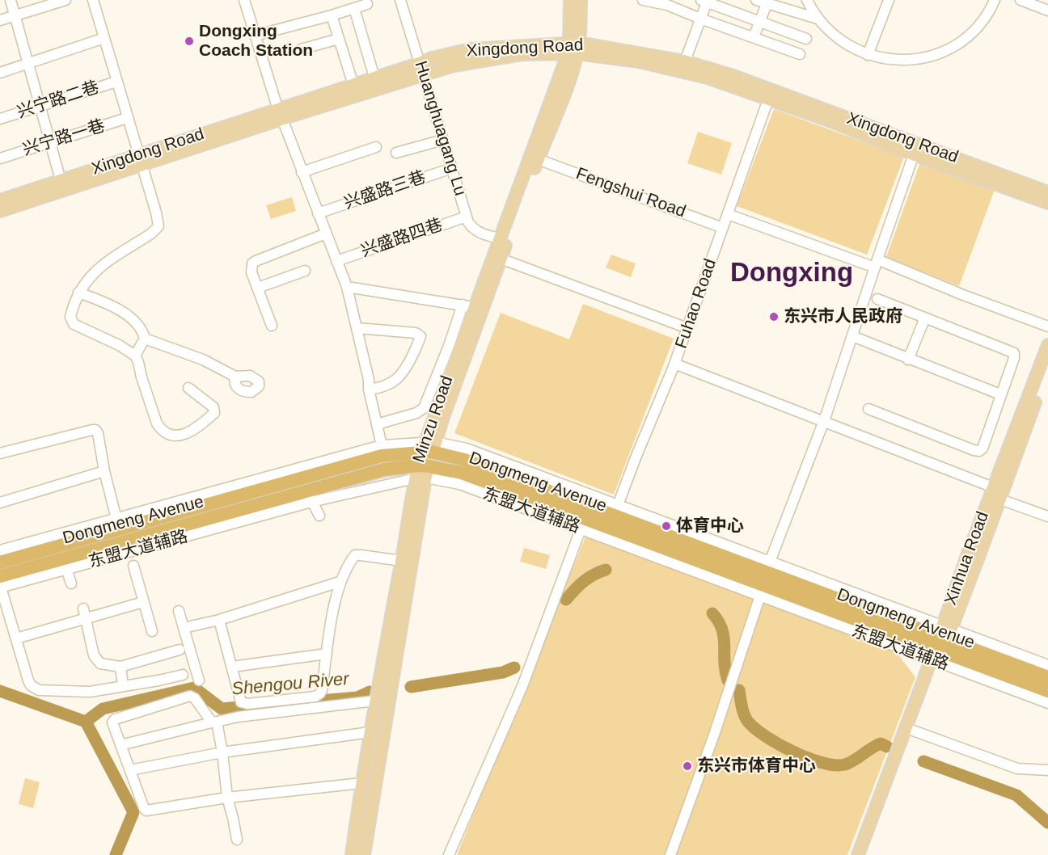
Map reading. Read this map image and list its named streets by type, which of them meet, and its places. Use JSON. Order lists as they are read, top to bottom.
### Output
{
  "streets": {
    "highway": ["Dongmeng Avenue"],
    "main road": ["Xingdong Road", "Minzu Road", "Xinhua Road"],
    "street": [
      "兴宁路二巷",
      "Huanghuagang Lu",
      "兴宁路一巷",
      "兴盛路三巷",
      "Fengshui Road",
      "兴盛路四巷",
      "Fuhao Road",
      "东盟大道辅路"
    ]
  },
  "crossings": [
    ["Xingdong Road", "Huanghuagang Lu"],
    ["Xingdong Road", "Fuhao Road"],
    ["Xingdong Road", "Minzu Road"],
    ["Huanghuagang Lu", "兴盛路三巷"],
    ["Huanghuagang Lu", "兴盛路四巷"],
    ["Huanghuagang Lu", "Minzu Road"],
    ["Fengshui Road", "Fuhao Road"],
    ["Fengshui Road", "Minzu Road"],
    ["Fuhao Road", "东盟大道辅路"],
    ["Minzu Road", "Dongmeng Avenue"],
    ["Minzu Road", "东盟大道辅路"],
    ["Dongmeng Avenue", "东盟大道辅路"],
    ["Dongmeng Avenue", "Xinhua Road"],
    ["东盟大道辅路", "Xinhua Road"]
  ],
  "districts": ["Dongxing"],
  "water": ["Shengou River"],
  "places": [
    "Dongxing Coach Station",
    "东兴市人民政府",
    "体育中心",
    "东兴市体育中心"
  ]
}
